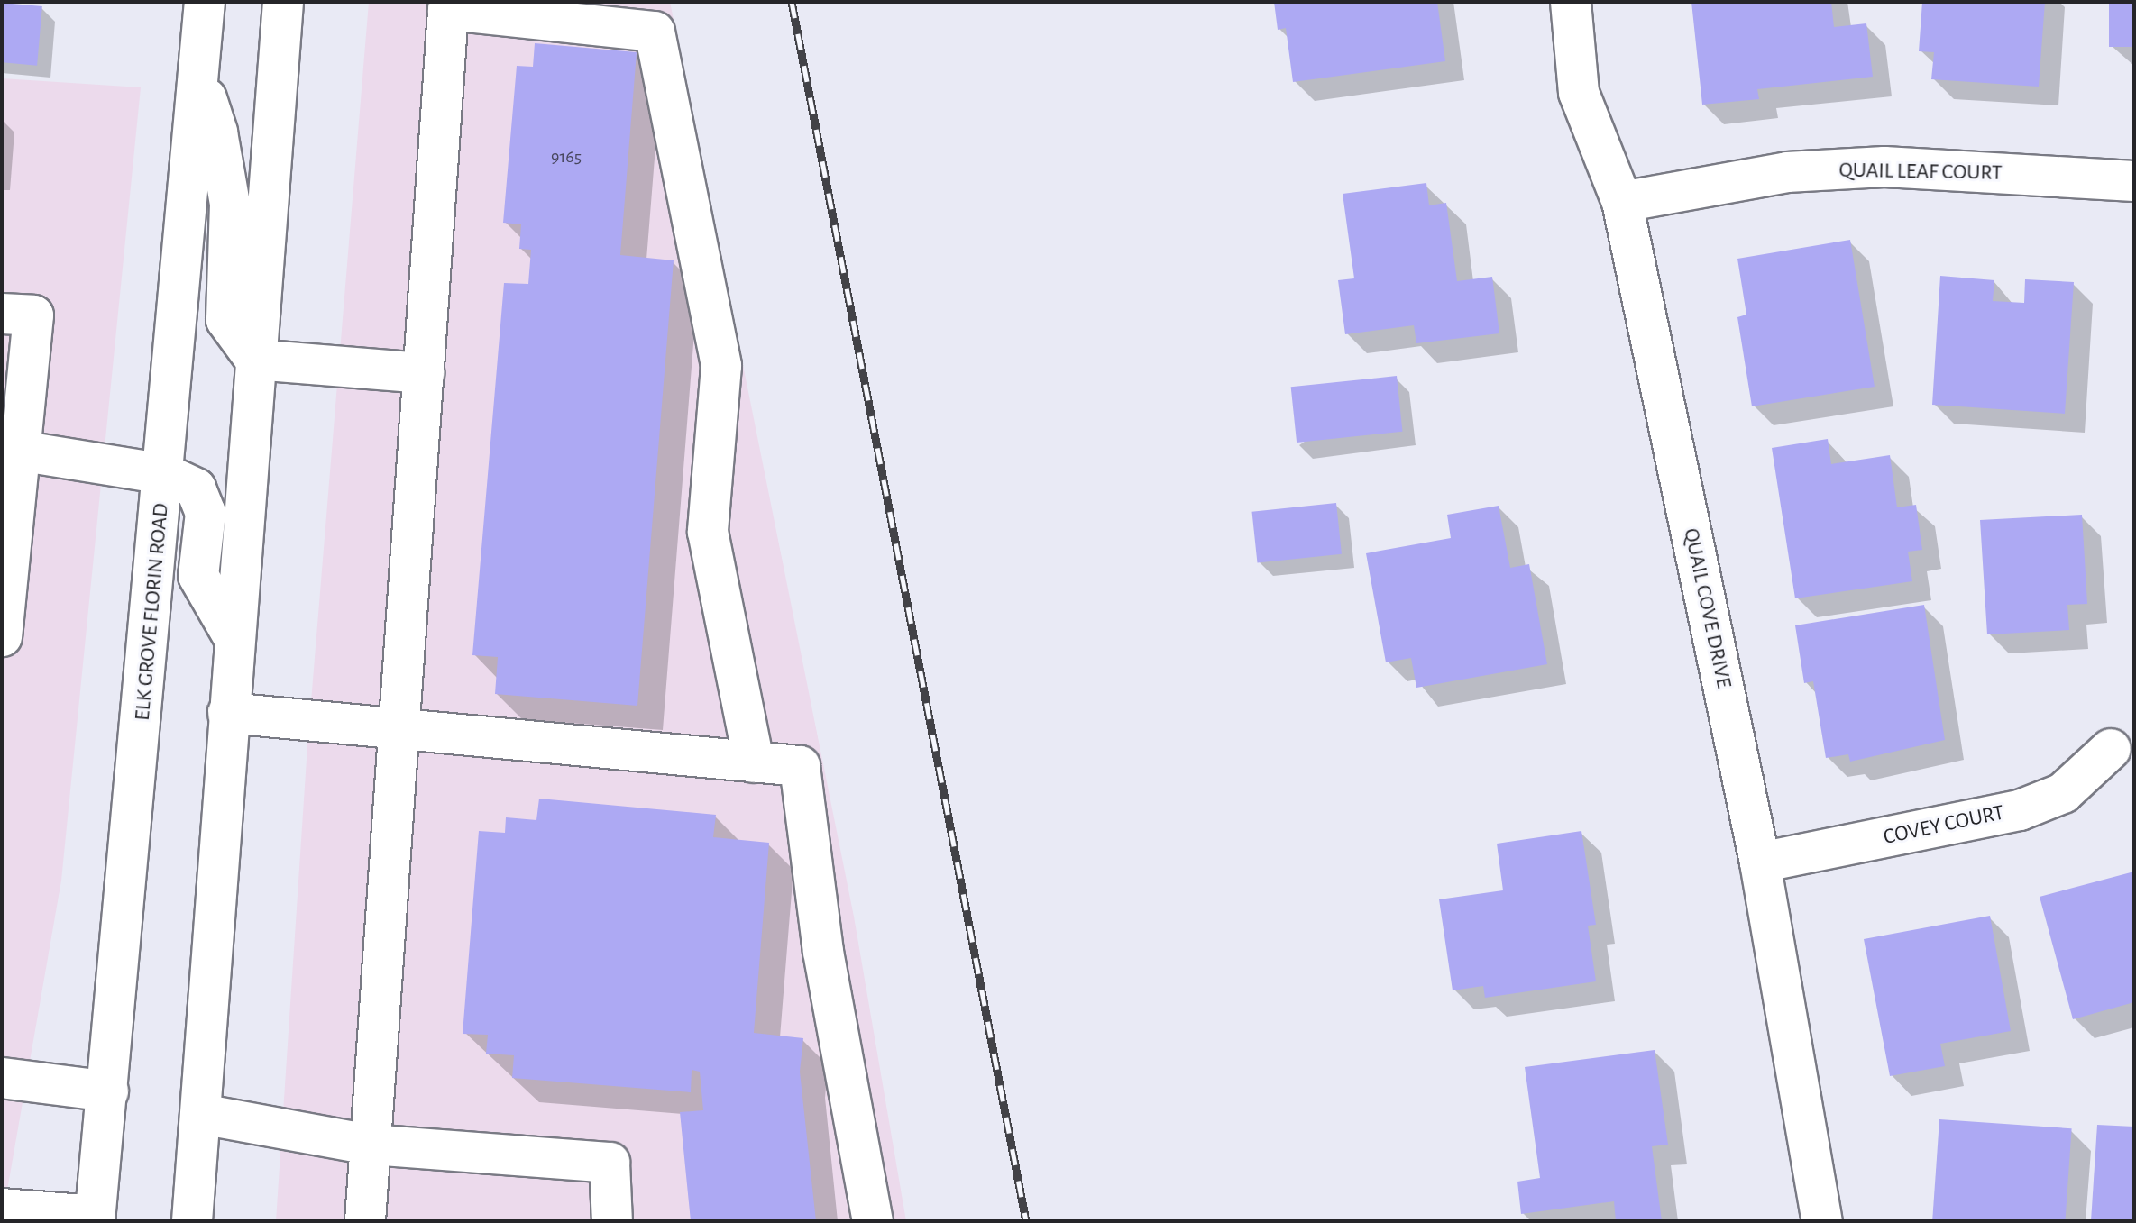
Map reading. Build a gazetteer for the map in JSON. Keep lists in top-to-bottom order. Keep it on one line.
{"streets":{"main road":["QUAIL LEAF COURT","QUAIL COVE DRIVE","ELK GROVE FLORIN ROAD","COVEY COURT"]},"crossings":[["QUAIL LEAF COURT","QUAIL COVE DRIVE"],["QUAIL COVE DRIVE","COVEY COURT"]],"house_numbers":["9165"]}
